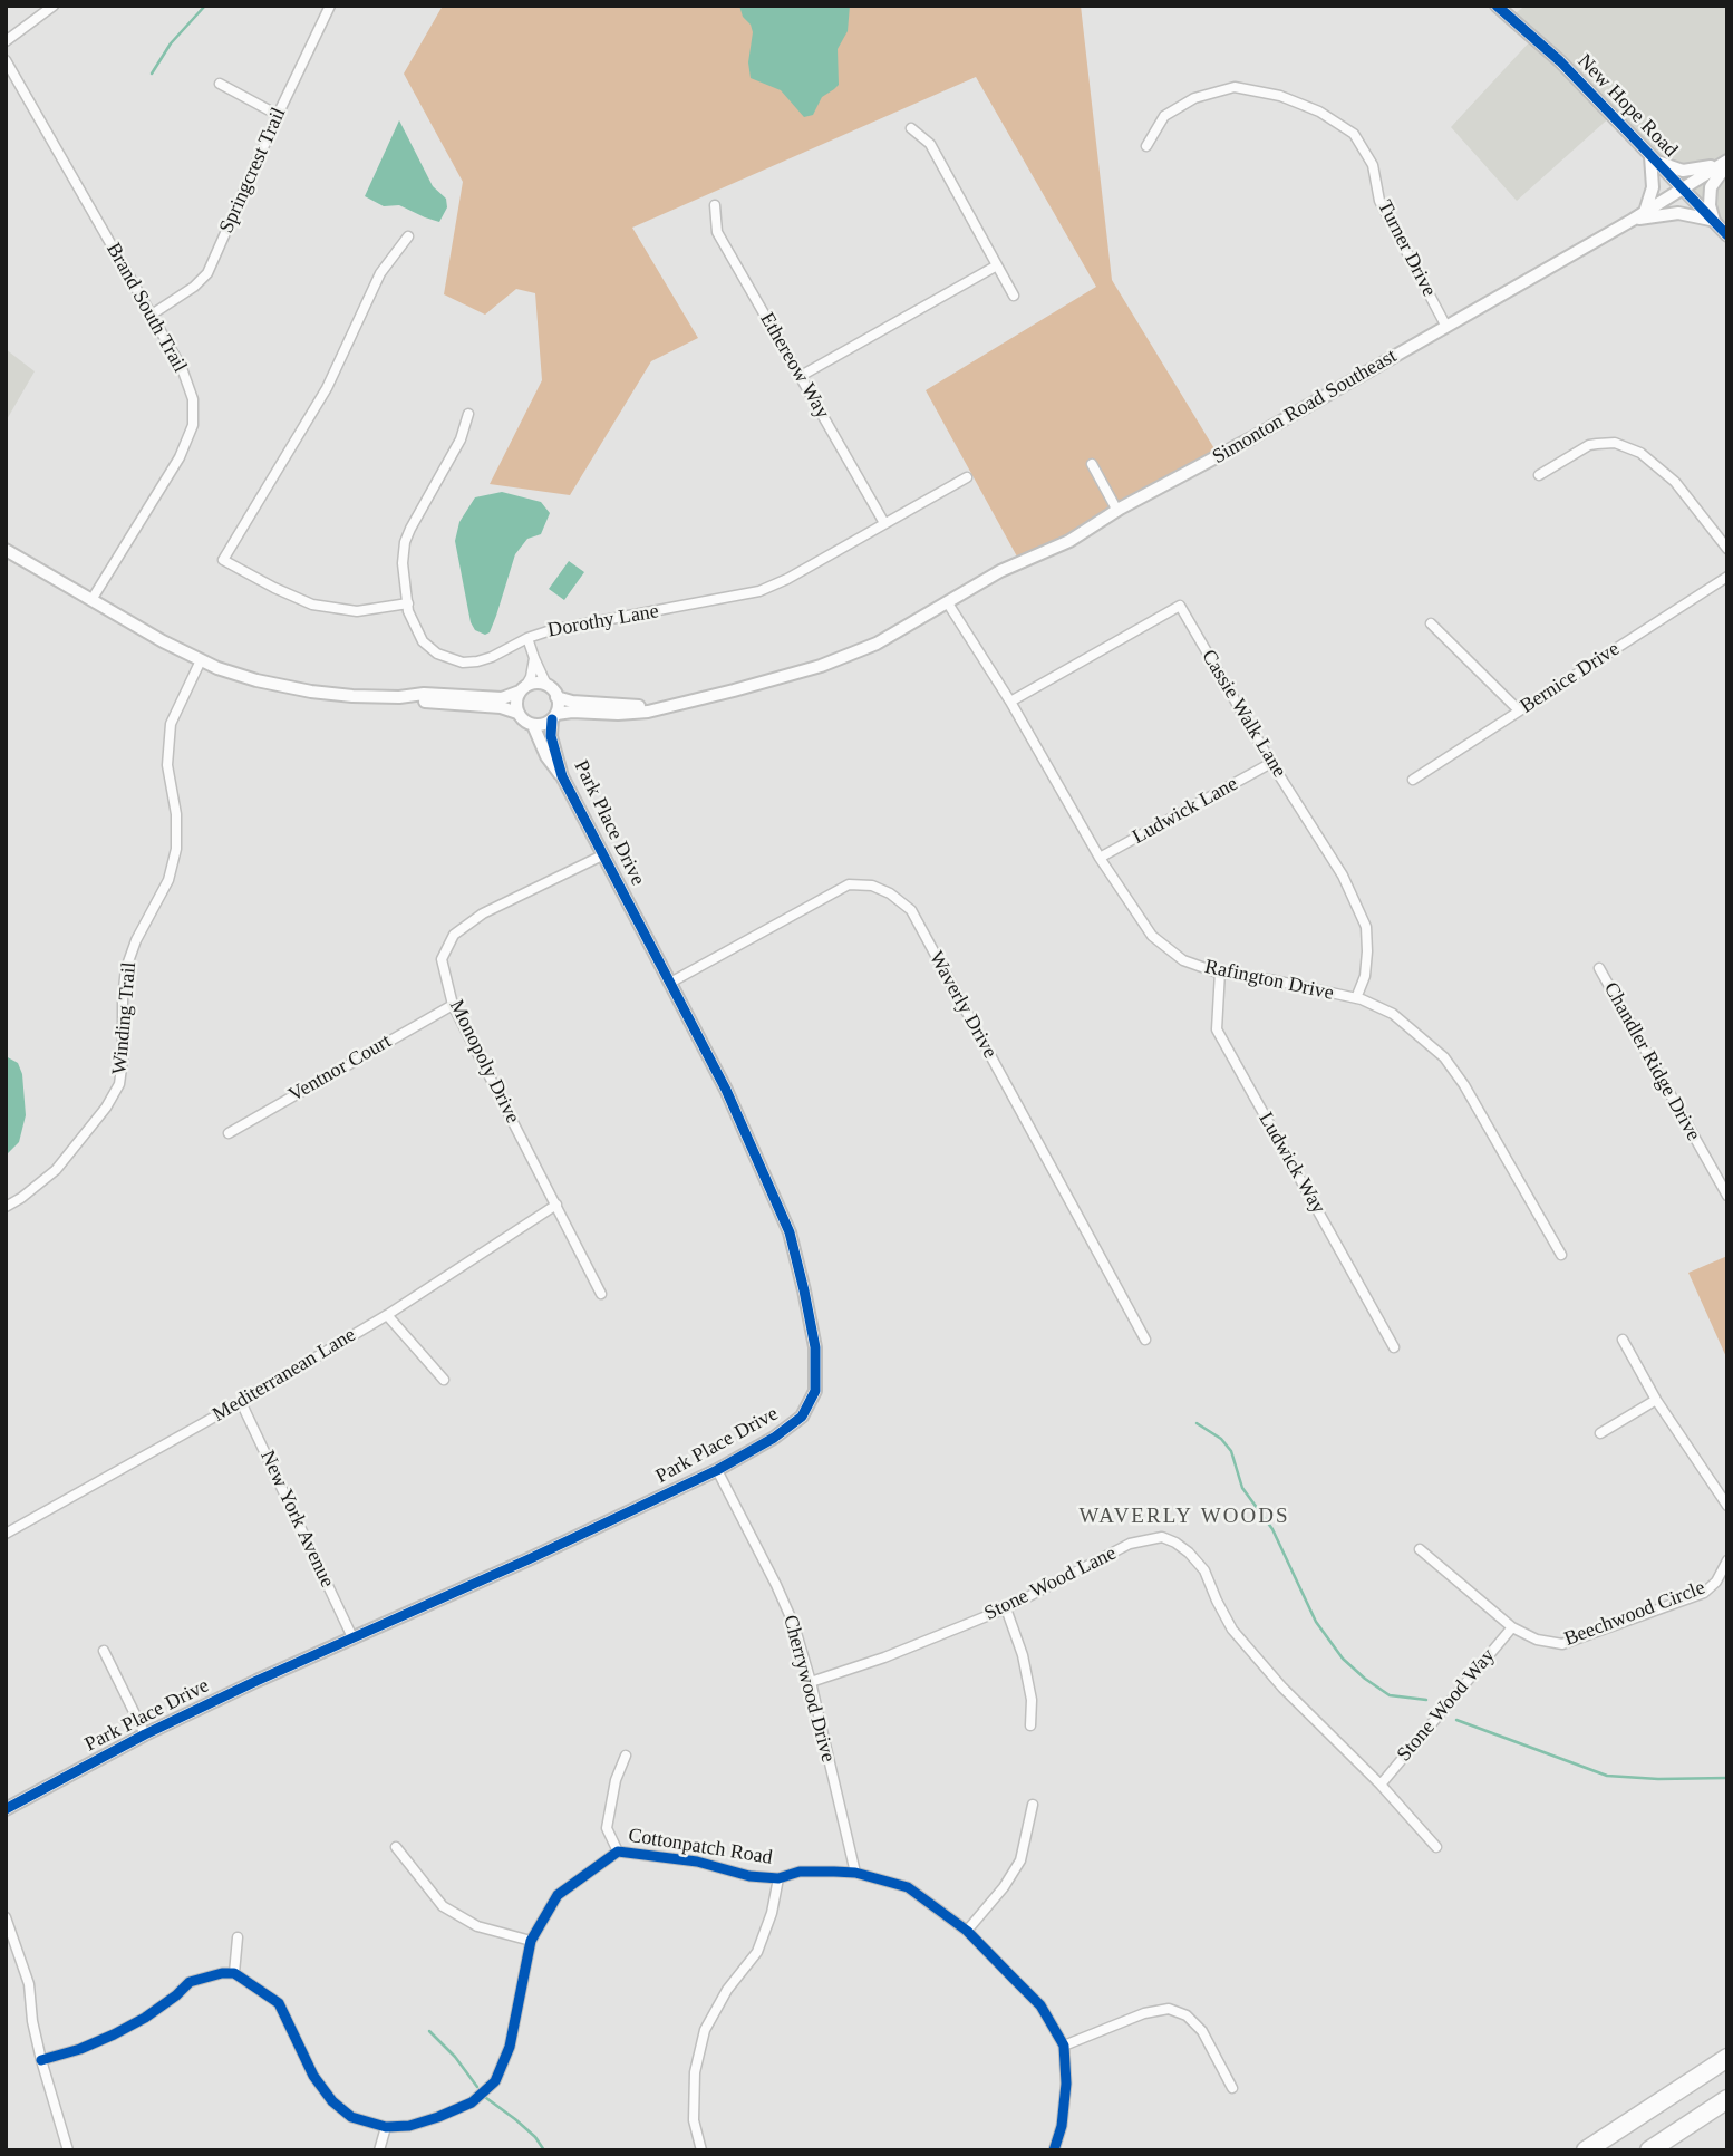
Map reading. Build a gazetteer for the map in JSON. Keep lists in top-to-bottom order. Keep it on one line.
{"streets":{"street":["New Hope Road","Springcrest Trail","Turner Drive","Brand South Trail","Ethereow Way","Simonton Road Southeast","Dorothy Lane","Bernice Drive","Cassie Walk Lane","Ludwick Lane","Park Place Drive","Rafington Drive","Waverly Drive","Winding Trail","Monopoly Drive","Chandler Ridge Drive","Ventnor Court","Ludwick Way","Mediterranean Lane","New York Avenue","Stone Wood Lane","Beechwood Circle","Cherrywood Drive","Stone Wood Way","Cottonpatch Road"]},"crossings":[["New Hope Road","Simonton Road Southeast"],["Springcrest Trail","Brand South Trail"],["Turner Drive","Simonton Road Southeast"],["Ethereow Way","Dorothy Lane"],["Simonton Road Southeast","Rafington Drive"],["Cassie Walk Lane","Ludwick Lane"],["Cassie Walk Lane","Rafington Drive"],["Ludwick Lane","Rafington Drive"],["Park Place Drive","Waverly Drive"],["Park Place Drive","Monopoly Drive"],["Park Place Drive","New York Avenue"],["Park Place Drive","Cherrywood Drive"],["Rafington Drive","Ludwick Way"],["Monopoly Drive","Ventnor Court"],["Monopoly Drive","Mediterranean Lane"],["Mediterranean Lane","New York Avenue"],["Stone Wood Lane","Cherrywood Drive"],["Stone Wood Lane","Stone Wood Way"],["Beechwood Circle","Stone Wood Way"],["Cherrywood Drive","Cottonpatch Road"]],"districts":["WAVERLY WOODS"]}
